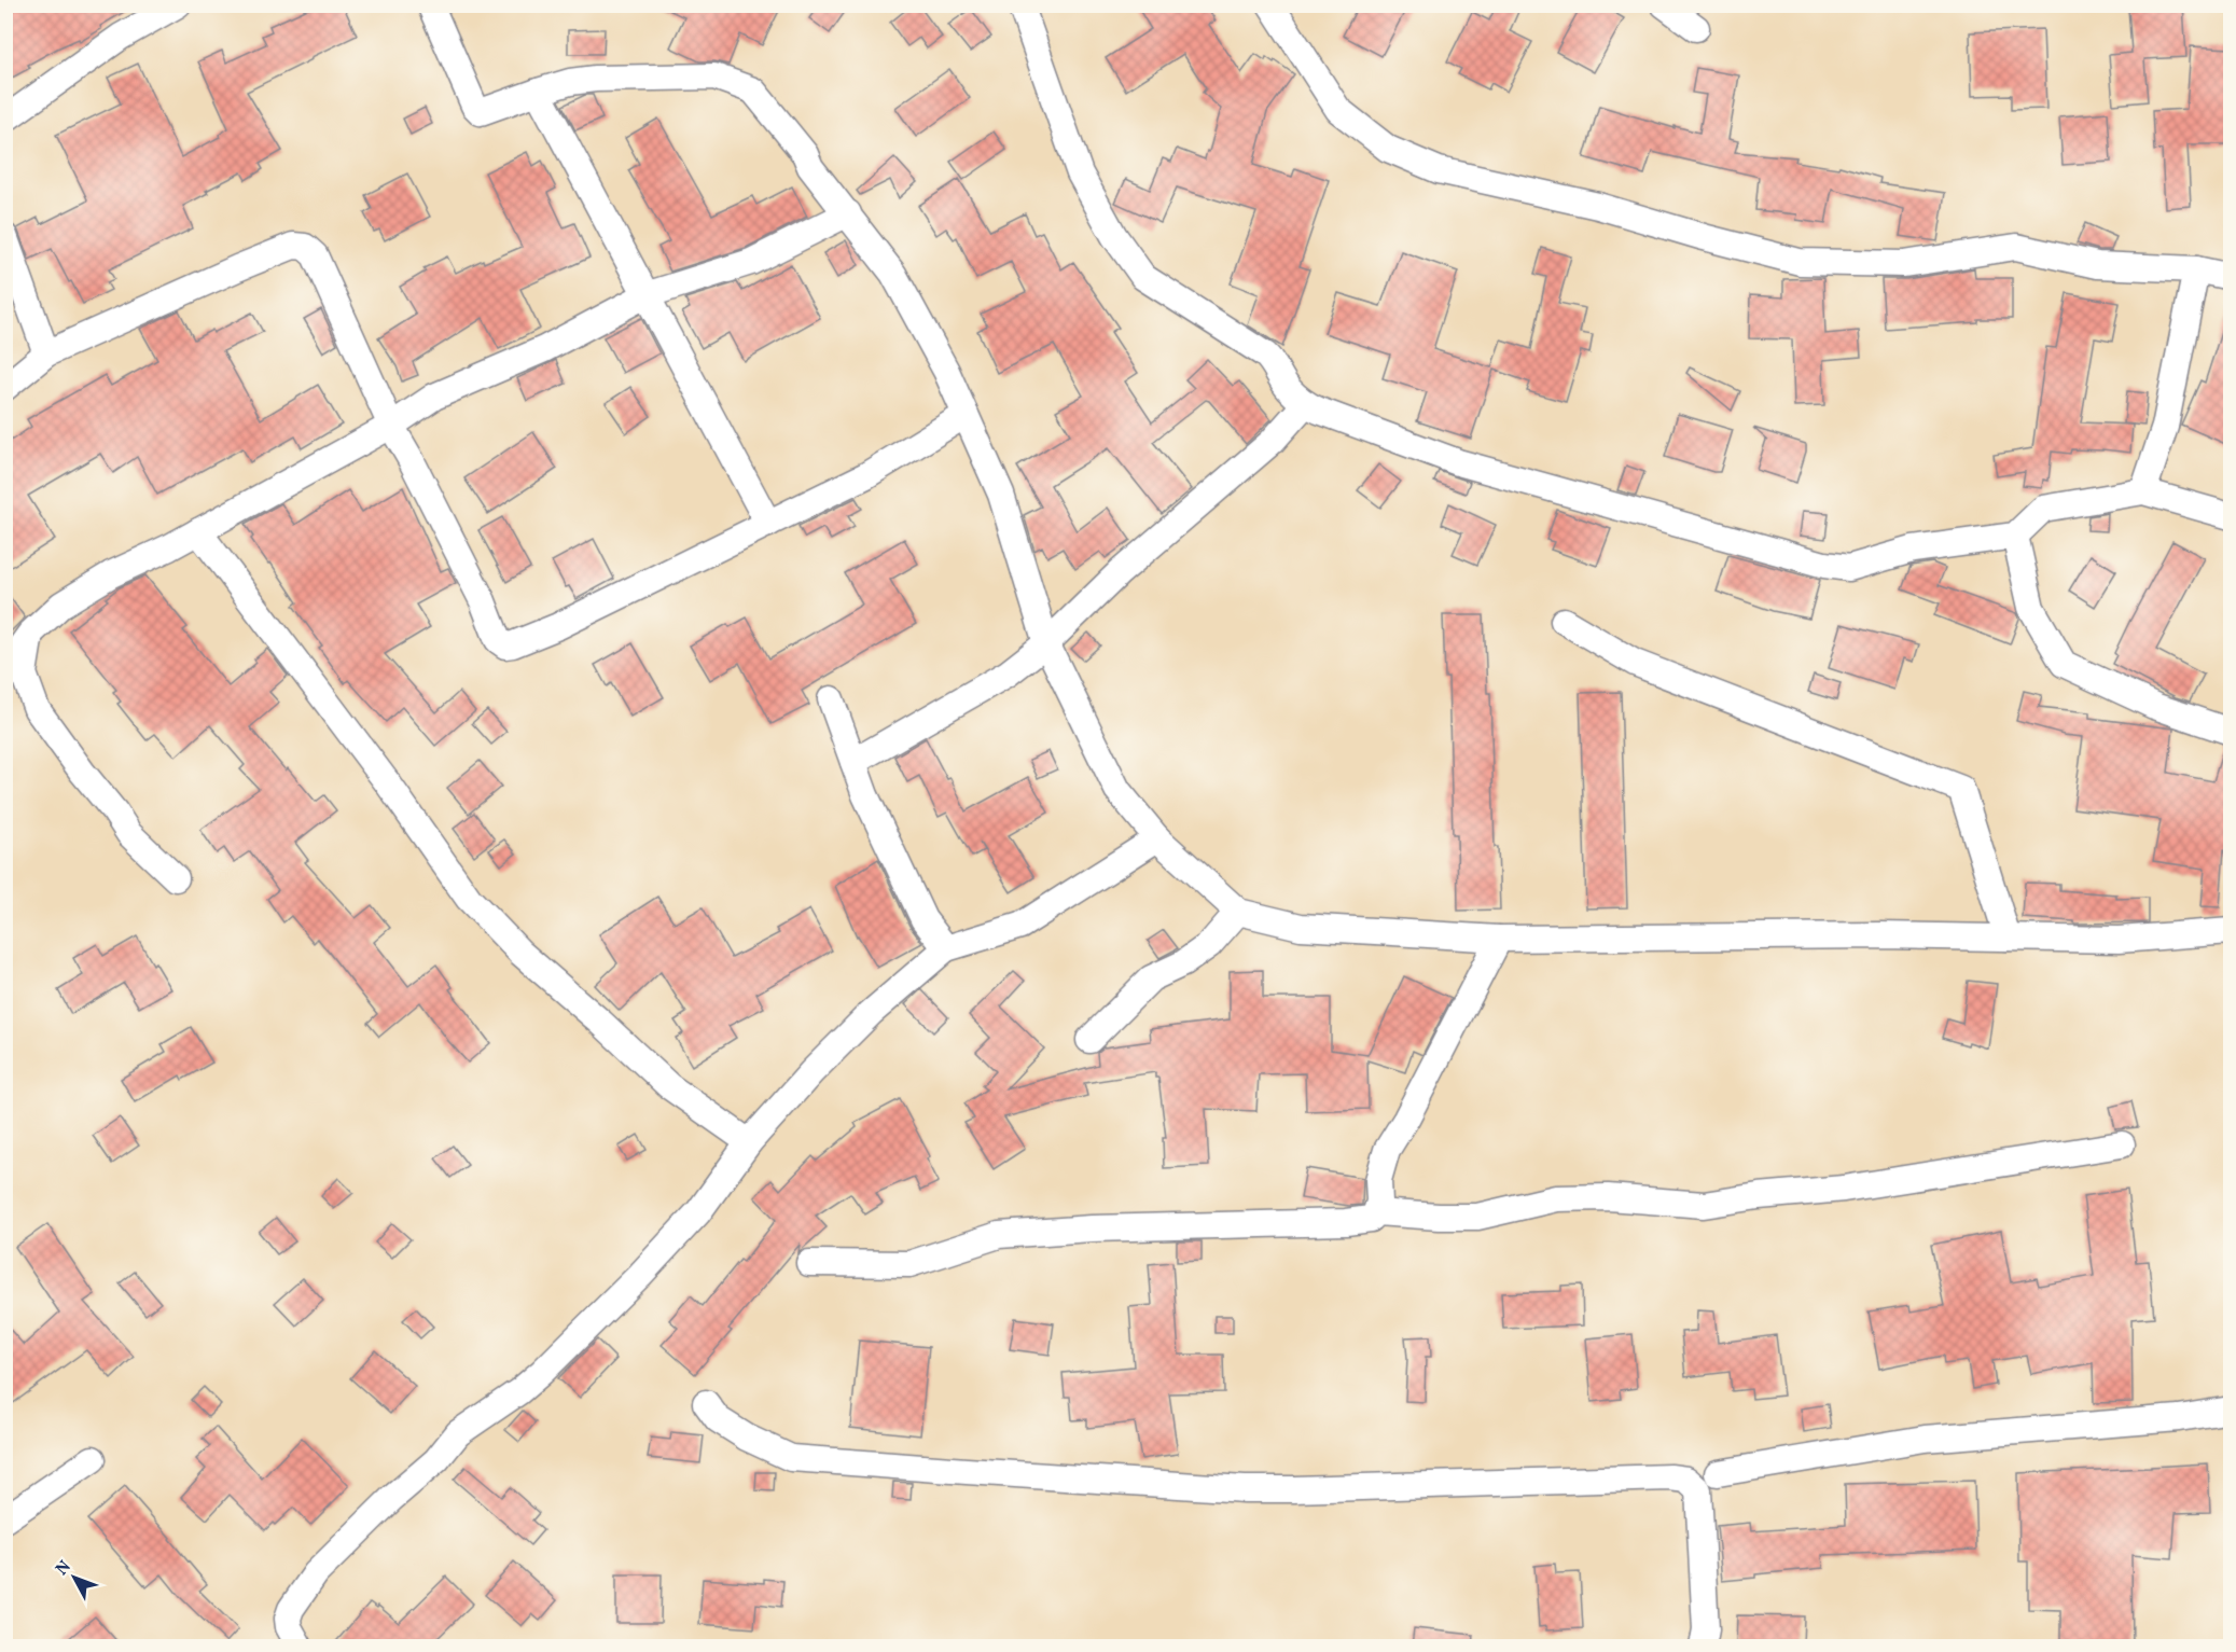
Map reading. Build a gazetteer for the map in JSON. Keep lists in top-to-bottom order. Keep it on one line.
{"north":"top left"}
